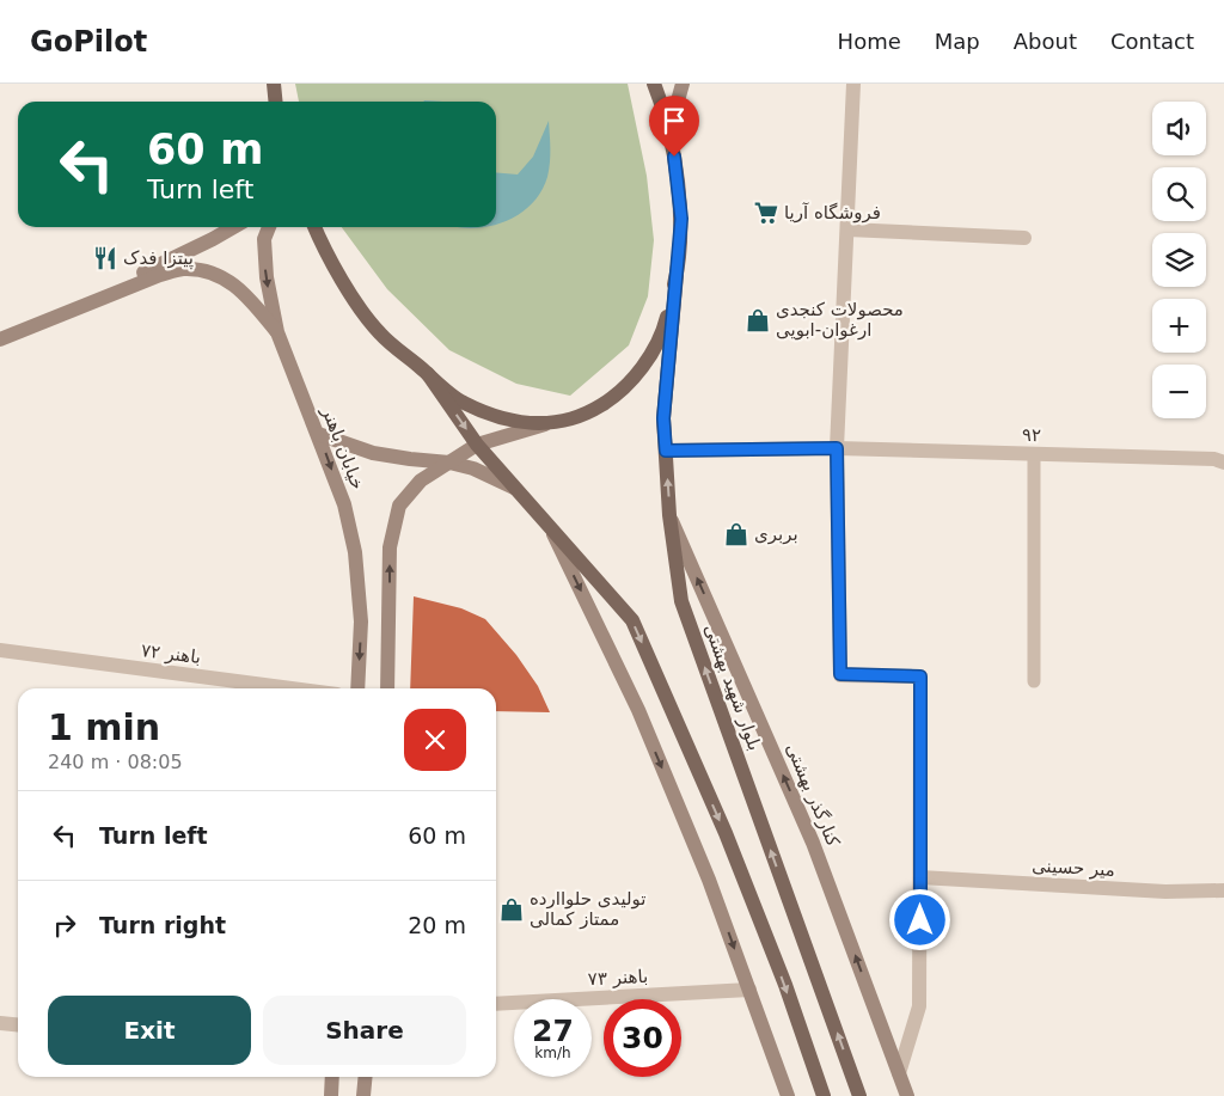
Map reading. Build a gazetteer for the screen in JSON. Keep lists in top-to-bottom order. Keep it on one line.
{"streets":{"main road":["خیابان باهنر","بلوار شهید بهشتی","کنارگذر بهشتی"],"street":["۹۲","باهنر ۷۲","میر حسینی","باهنر ۷۳"]},"crossings":[["۹۲","بلوار شهید بهشتی"],["بلوار شهید بهشتی","کنارگذر بهشتی"]],"one_way":["خیابان باهنر"],"places":{"supermarket":["فروشگاه آریا"],"restaurant":["پیتزا فدک"],"shop":["محصولات کنجدی ارغوان-ابویی","بربری","تولیدی حلواارده ممتاز کمالی"]},"page":{"header":"GoPilot","nav":["Home","Map","About","Contact"],"map_buttons":["+","−"],"turn":["60 m","Turn left"],"heading":["1 min","240 m · 08:05"],"list":[{"name":"Turn left","value":"60 m"},{"name":"Turn right","value":"20 m"}],"buttons":["Exit","Share"],"speed":"27 km/h","limit":"30"}}
